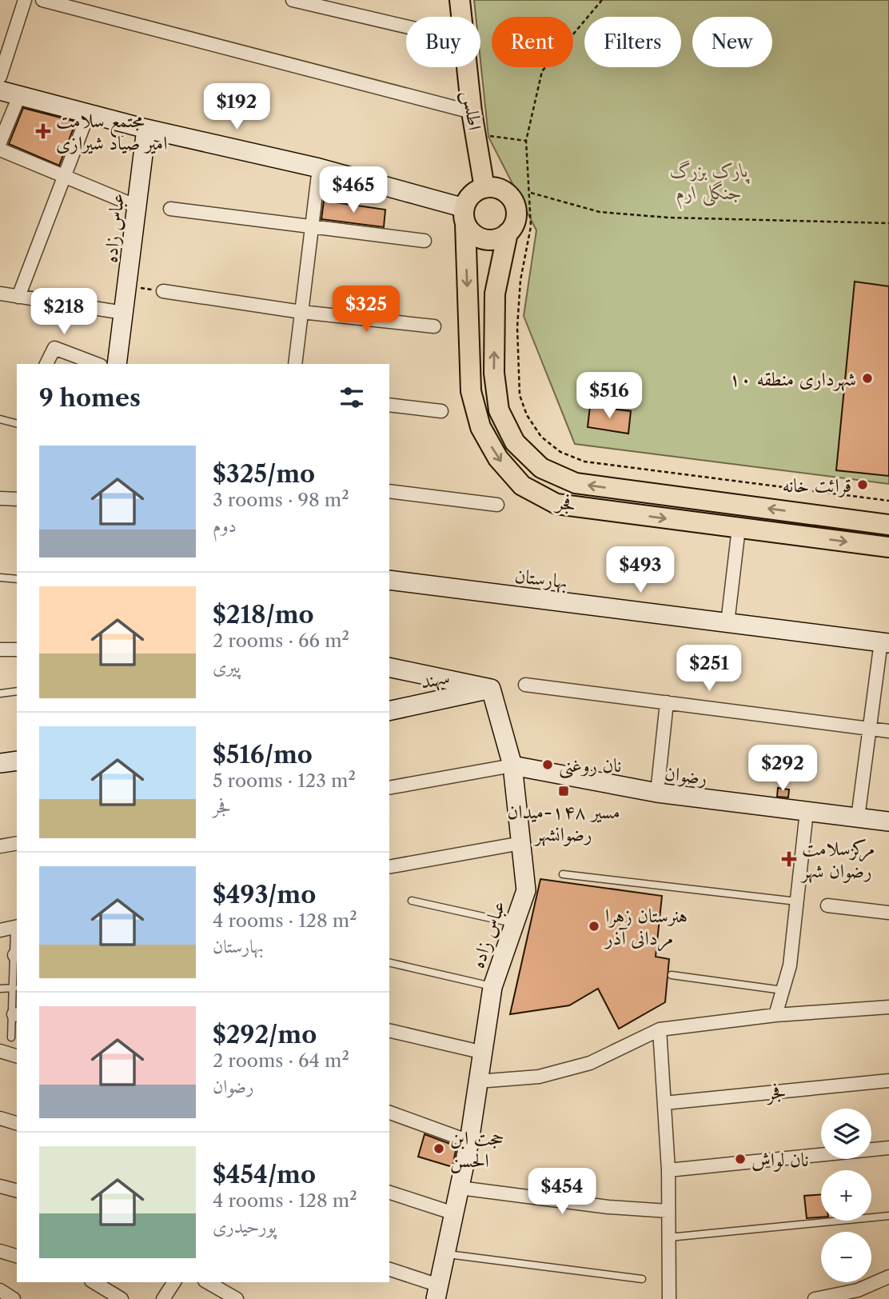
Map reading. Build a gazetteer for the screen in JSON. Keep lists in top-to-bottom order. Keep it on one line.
{"streets":{"main road":["اطلس","عباس زاده","فجر","بهارستان","سهند","رضوان"]},"crossings":[["اطلس","فجر"],["عباس زاده","سهند"],["عباس زاده","رضوان"]],"parks":["پارک بزرگ جنگلی ارم"],"places":{"health":["مجتمع سلامت امیر صیاد شیرازی","مرکزسلامت رضوان شهر"],"other":["شهرداری منطقه ۱۰","قرائت خانه","نان روغنی","هنرستان زهرا مردانی آذر","حجت ابن الحسن","نان لواش"],"transit":["مسیر ۱۴۸-میدان رضوانشهر"]},"page":{"chip":["Buy","Rent","Filters","New"],"price":["$192","$465","$325","$218","$516","$493","$251","$292","$454"],"heading":"9 homes","list":[{"name":"$325/mo","note":"3 rooms · 98 m² · دوم"},{"name":"$218/mo","note":"2 rooms · 66 m² · پیری"},{"name":"$516/mo","note":"5 rooms · 123 m² · فجر"},{"name":"$493/mo","note":"4 rooms · 128 m² · بهارستان"},{"name":"$292/mo","note":"2 rooms · 64 m² · رضوان"},{"name":"$454/mo","note":"4 rooms · 128 m² · پورحیدری"}],"map_buttons":["+","−"]}}
